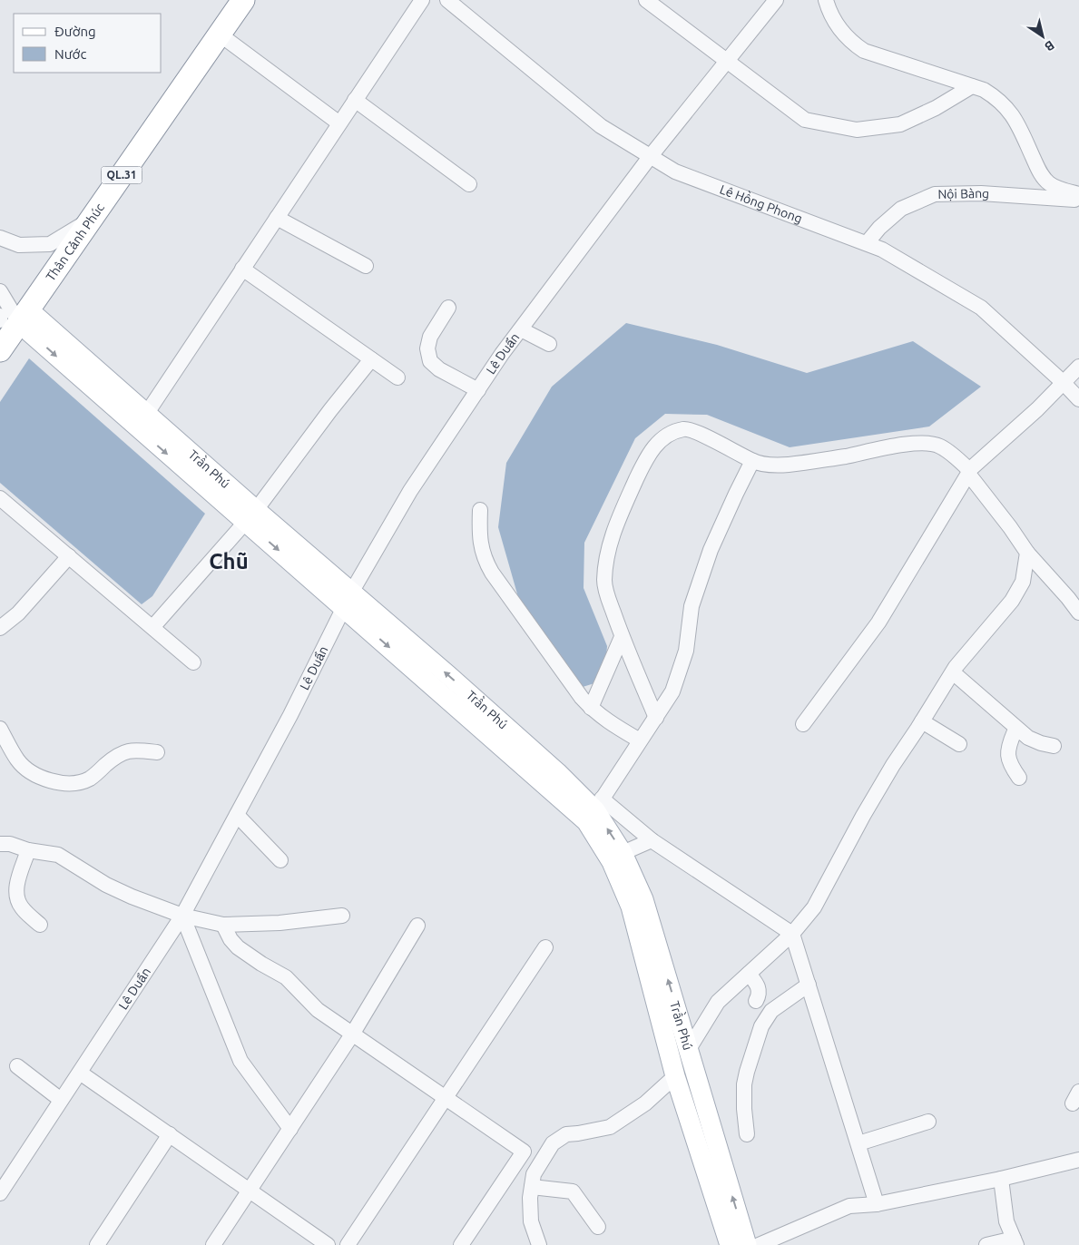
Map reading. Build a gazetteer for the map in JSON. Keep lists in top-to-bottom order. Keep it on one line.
{"streets":{"highway":["QL.31","Thân Cảnh Phúc"],"main road":["Trần Phú"],"street":["Nội Bàng","Lê Hồng Phong","Lê Duẩn"]},"crossings":[["Nội Bàng","Lê Hồng Phong"],["Lê Hồng Phong","Lê Duẩn"],["Thân Cảnh Phúc","Trần Phú"],["Lê Duẩn","Trần Phú"]],"districts":["Chũ"],"legend":["Đường","Nước"],"north":"bottom right"}
